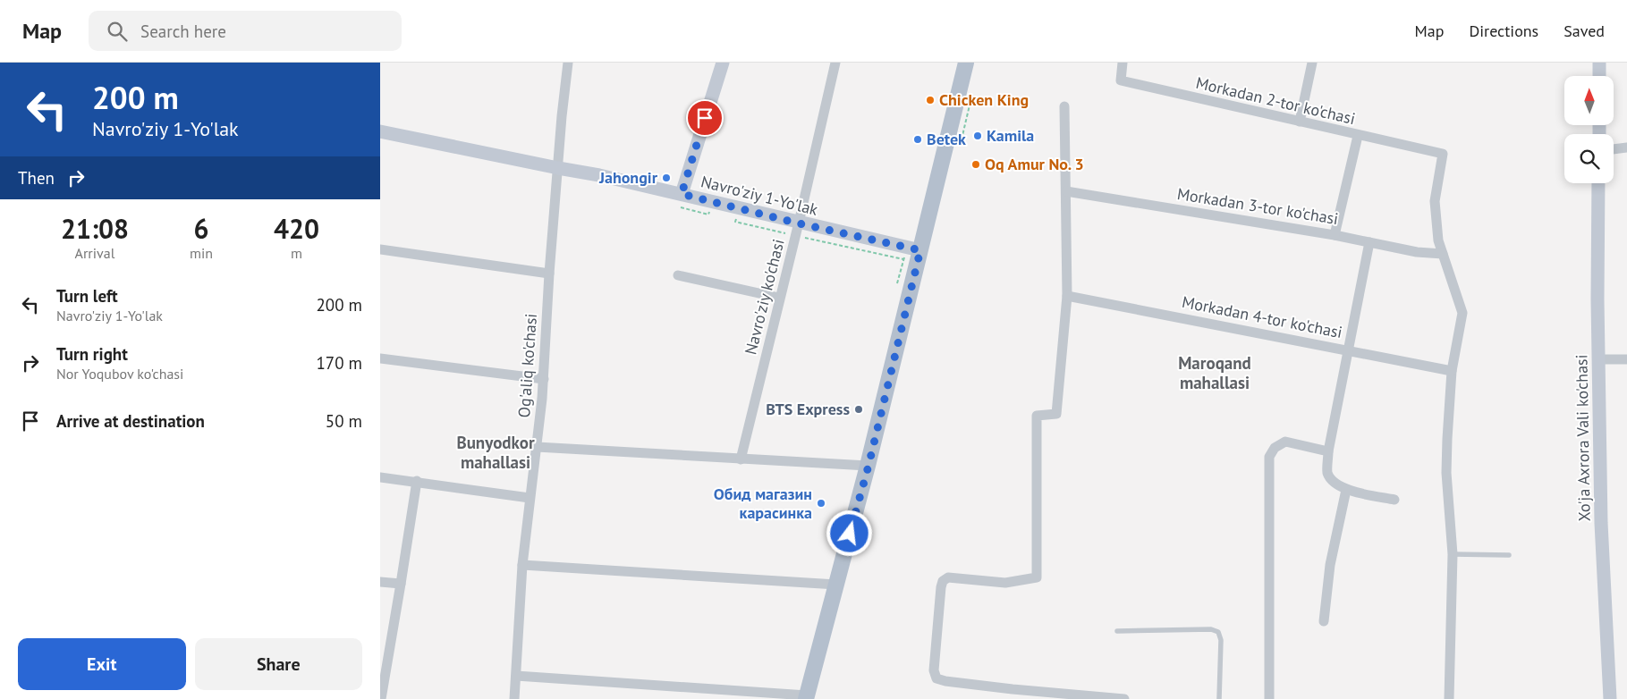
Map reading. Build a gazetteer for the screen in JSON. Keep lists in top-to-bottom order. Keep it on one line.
{"streets":{"street":["Morkadan 2-tor ko'chasi","Navro'ziy 1-Yo'lak","Morkadan 3-tor ko'chasi","Navro'ziy ko'chasi","Morkadan 4-tor ko'chasi","Og'aliq ko'chasi","Xo'ja Axrora Vali ko'chasi"]},"crossings":[["Morkadan 2-tor ko'chasi","Morkadan 3-tor ko'chasi"],["Navro'ziy 1-Yo'lak","Navro'ziy ko'chasi"],["Navro'ziy 1-Yo'lak","Og'aliq ko'chasi"]],"districts":["Maroqand mahallasi","Bunyodkor mahallasi"],"places":["Chicken King","Kamila","Betek","Oq Amur No. 3","Jahongir","BTS Express","Обид магазин карасинка"],"north":"top","page":{"header":"Map","search":"Search here","nav":["Map","Directions","Saved"],"turn":["200 m","Navro'ziy 1-Yo'lak"],"then":"Then","eta":["21:08","Arrival","6","min","420","m"],"list":[{"name":"Turn left","note":"Navro'ziy 1-Yo'lak","value":"200 m"},{"name":"Turn right","note":"Nor Yoqubov ko'chasi","value":"170 m"},{"name":"Arrive at destination","value":"50 m"}],"buttons":["Exit","Share"]}}
